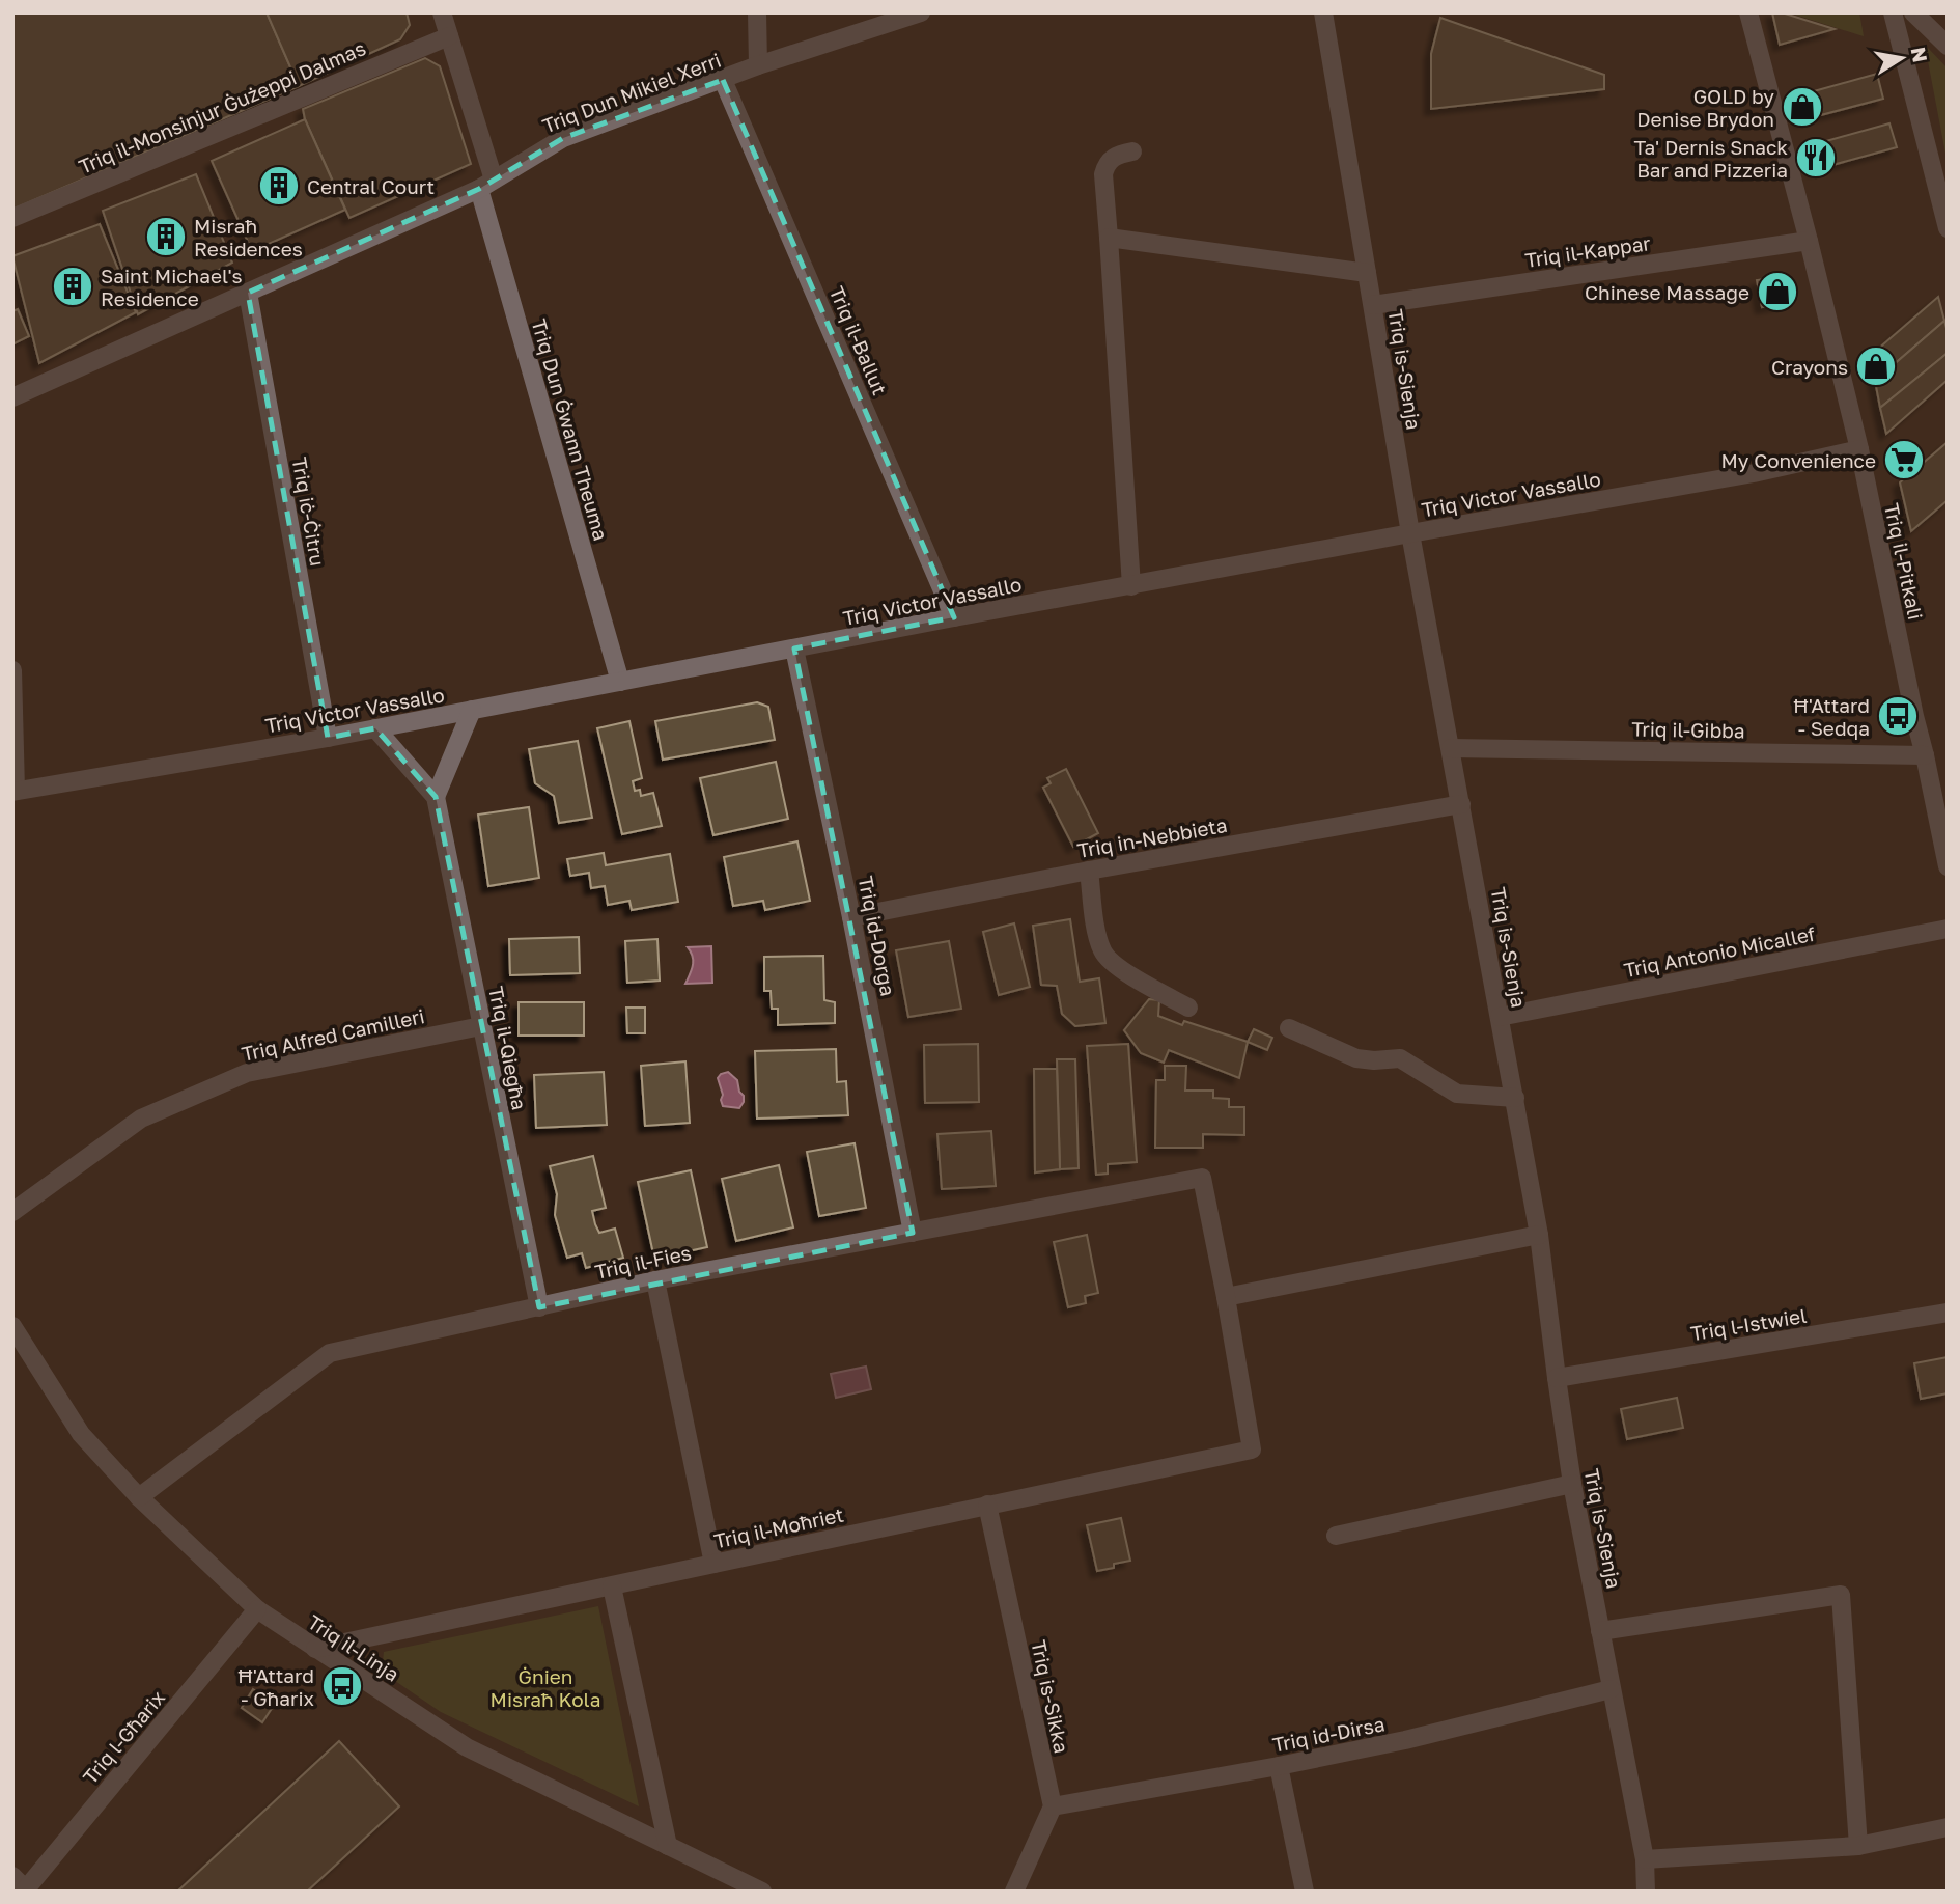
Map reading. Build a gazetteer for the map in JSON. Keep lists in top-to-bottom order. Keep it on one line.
{"streets":{"street":["Triq Dun Mikiel Xerri","Triq il-Monsinjur Ġużeppi Dalmas","Triq il-Kappar","Triq il-Ballut","Triq is-Sienja","Triq Dun Ġwann Theuma","Triq Victor Vassallo","Triq iċ-Ċitru","Triq il-Pitkali","Triq il-Gibba","Triq in-Nebbieta","Triq id-Dorga","Triq Antonio Micallef","Triq Alfred Camilleri","Triq il-Qiegħa","Triq il-Fies","Triq l-Istwiel","Triq il-Moħriet","Triq il-Linja","Triq is-Sikka","Triq id-Dirsa","Triq l-Għarix"]},"crossings":[["Triq Dun Mikiel Xerri","Triq il-Ballut"],["Triq Dun Mikiel Xerri","Triq Dun Ġwann Theuma"],["Triq Dun Mikiel Xerri","Triq iċ-Ċitru"],["Triq il-Monsinjur Ġużeppi Dalmas","Triq Dun Ġwann Theuma"],["Triq il-Kappar","Triq is-Sienja"],["Triq il-Kappar","Triq il-Pitkali"],["Triq il-Ballut","Triq Victor Vassallo"],["Triq is-Sienja","Triq Victor Vassallo"],["Triq is-Sienja","Triq il-Gibba"],["Triq is-Sienja","Triq in-Nebbieta"],["Triq is-Sienja","Triq Antonio Micallef"],["Triq is-Sienja","Triq l-Istwiel"],["Triq is-Sienja","Triq id-Dirsa"],["Triq Dun Ġwann Theuma","Triq Victor Vassallo"],["Triq Victor Vassallo","Triq iċ-Ċitru"],["Triq Victor Vassallo","Triq il-Pitkali"],["Triq Victor Vassallo","Triq id-Dorga"],["Triq il-Pitkali","Triq il-Gibba"],["Triq in-Nebbieta","Triq id-Dorga"],["Triq id-Dorga","Triq il-Fies"],["Triq Alfred Camilleri","Triq il-Qiegħa"],["Triq il-Qiegħa","Triq il-Fies"],["Triq il-Fies","Triq il-Moħriet"],["Triq il-Fies","Triq il-Linja"],["Triq il-Moħriet","Triq il-Linja"],["Triq il-Moħriet","Triq is-Sikka"],["Triq il-Linja","Triq l-Għarix"],["Triq is-Sikka","Triq id-Dirsa"]],"parks":["Ġnien Misraħ Kola"],"places":{"shop":["GOLD by Denise Brydon","Chinese Massage","Crayons"],"restaurant":["Ta' Dernis Snack Bar and Pizzeria"],"building":["Central Court","Misraħ Residences","Saint Michael's Residence"],"supermarket":["My Convenience"],"bus stop":["Ħ'Attard - Sedqa","Ħ'Attard - Għarix"]},"north":"right"}
